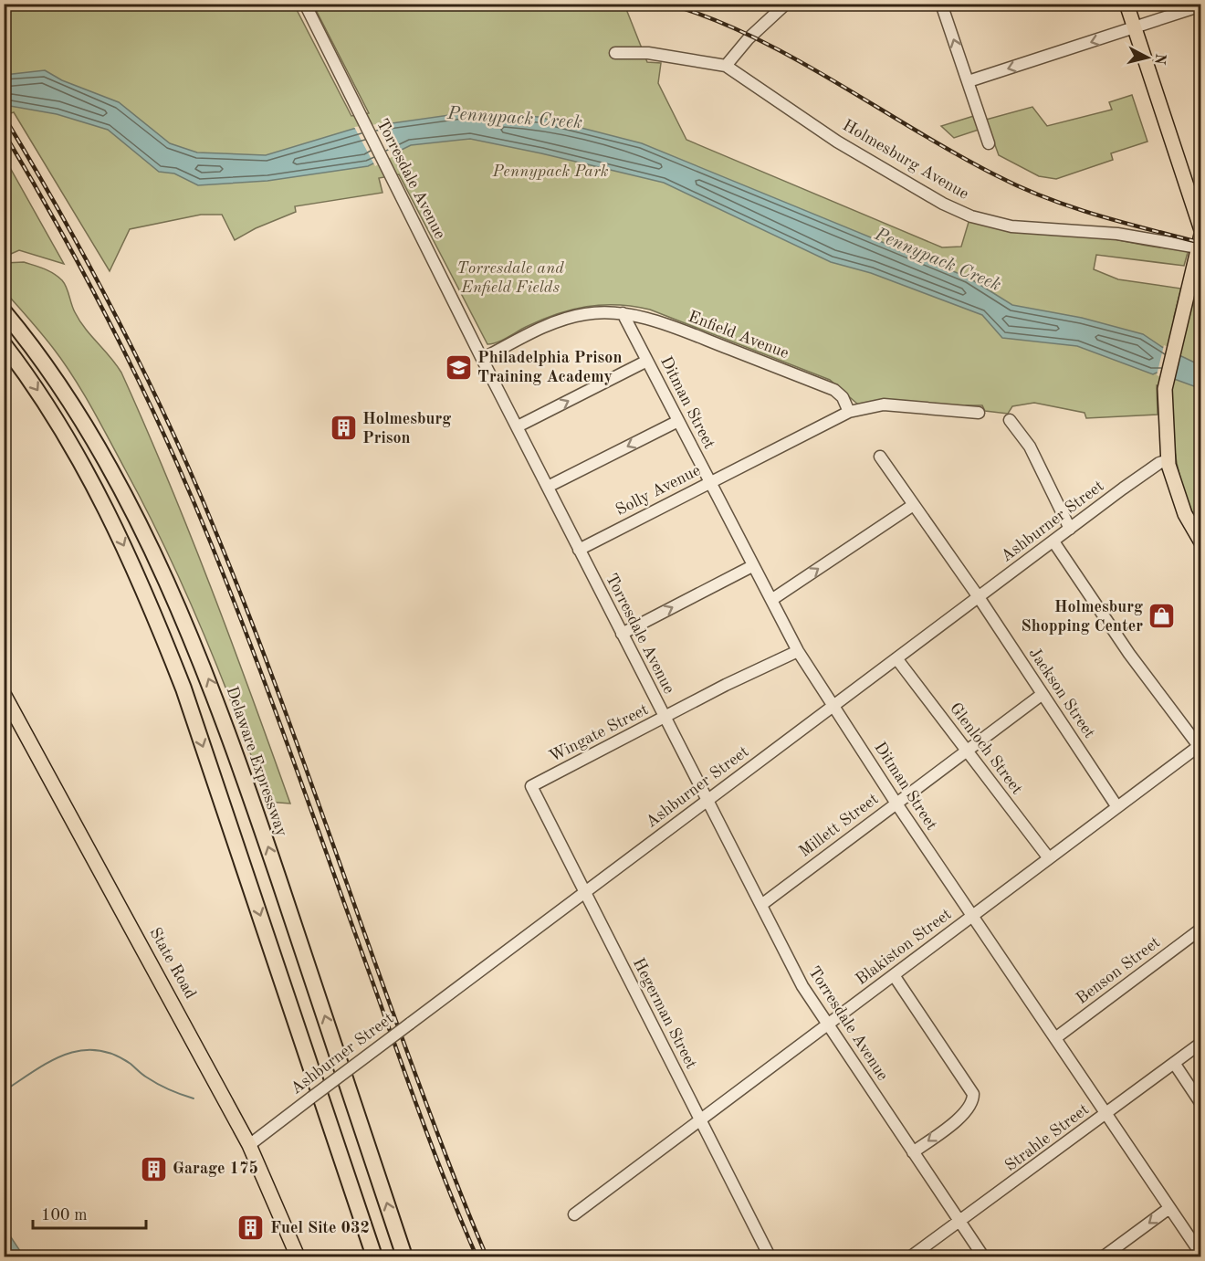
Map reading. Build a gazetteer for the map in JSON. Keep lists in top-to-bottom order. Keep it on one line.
{"streets":{"highway":["Delaware Expressway"],"main road":["State Road"],"street":["Holmesburg Avenue","Torresdale Avenue","Enfield Avenue","Ditman Street","Solly Avenue","Ashburner Street","Jackson Street","Wingate Street","Glenloch Street","Millett Street","Blakiston Street","Benson Street","Hegerman Street","Strahle Street"]},"crossings":[["Torresdale Avenue","Enfield Avenue"],["Torresdale Avenue","Solly Avenue"],["Torresdale Avenue","Ashburner Street"],["Torresdale Avenue","Wingate Street"],["Torresdale Avenue","Millett Street"],["Torresdale Avenue","Blakiston Street"],["Torresdale Avenue","Strahle Street"],["Enfield Avenue","Ditman Street"],["Enfield Avenue","Solly Avenue"],["Ditman Street","Solly Avenue"],["Ditman Street","Ashburner Street"],["Ditman Street","Wingate Street"],["Ditman Street","Millett Street"],["Ditman Street","Blakiston Street"],["Ditman Street","Benson Street"],["Ditman Street","Strahle Street"],["Ashburner Street","Jackson Street"],["Ashburner Street","Glenloch Street"],["Ashburner Street","State Road"],["Ashburner Street","Hegerman Street"],["Jackson Street","Millett Street"],["Jackson Street","Blakiston Street"],["Wingate Street","Hegerman Street"],["Glenloch Street","Millett Street"],["Glenloch Street","Blakiston Street"],["Blakiston Street","Hegerman Street"]],"water":["Pennypack Creek"],"parks":["Pennypack Park","Torresdale and Enfield Fields"],"places":{"school or university":["Philadelphia Prison Training Academy"],"building":["Holmesburg Prison","Garage 175","Fuel Site 032"],"shop":["Holmesburg Shopping Center"]},"scale_bar":"100 m","north":"right"}
